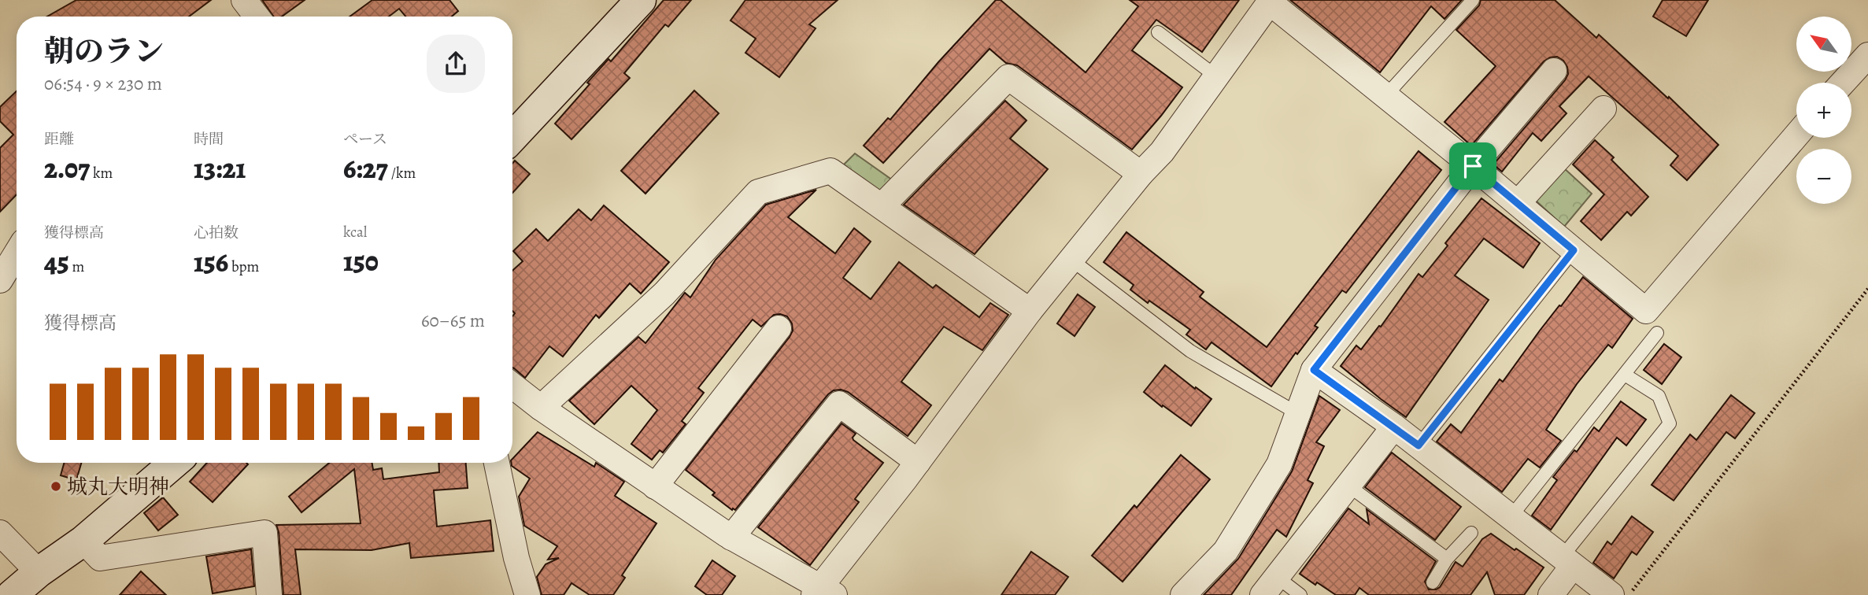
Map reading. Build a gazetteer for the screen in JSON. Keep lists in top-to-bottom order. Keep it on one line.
{"places":["城丸大明神"],"north":"top left","page":{"map_buttons":["+","−"],"heading":["朝のラン","06:54 · 9 × 230 m"],"stats":[["距離","2.07 km"],["時間","13:21"],["ペース","6:27 /km"],["獲得標高","45 m"],["心拍数","156 bpm"],["kcal","150"]],"chart":["獲得標高","60–65 m"]}}
